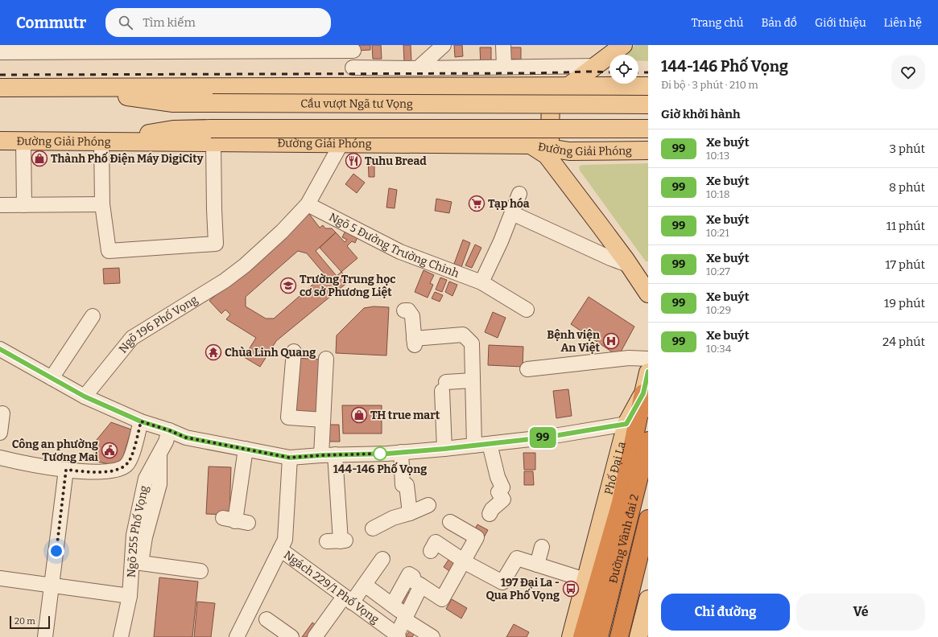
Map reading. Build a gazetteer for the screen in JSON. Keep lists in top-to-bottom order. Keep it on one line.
{"streets":{"highway":["Đường Vành đai 2"],"main road":["Cầu vượt Ngã tư Vọng","Đường Giải Phóng","Phố Đại La"],"street":["Ngõ 5 Đường Trường Chinh","Ngõ 196 Phố Vọng","Ngõ 255 Phố Vọng","Ngách 229/1 Phố Vọng"]},"crossings":[["Đường Giải Phóng","Ngõ 196 Phố Vọng"],["Ngõ 5 Đường Trường Chinh","Ngõ 196 Phố Vọng"]],"places":{"shop":["Thành Phố Điện Máy DigiCity","TH true mart"],"restaurant":["Tuhu Bread"],"supermarket":["Tạp hóa"],"school or university":["Trường Trung học cơ sở Phương Liệt"],"hospital":["Bệnh viện An Việt"],"temple":["Chùa Linh Quang"],"public building":["Công an phường Tương Mai"],"other":["144-146 Phố Vọng"],"bus stop":["197 Đại La - Qua Phố Vọng"]},"lines":["bus line 99"],"scale_bar":"20 m","page":{"header":"Commutr","search":"Tìm kiếm","nav":["Trang chủ","Bản đồ","Giới thiệu","Liên hệ"],"on_map":"99","heading":[["144-146 Phố Vọng","Đi bộ · 3 phút · 210 m"],"Giờ khởi hành"],"list":[{"mark":"99","name":"Xe buýt","note":"10:13","value":"3 phút"},{"mark":"99","name":"Xe buýt","note":"10:18","value":"8 phút"},{"mark":"99","name":"Xe buýt","note":"10:21","value":"11 phút"},{"mark":"99","name":"Xe buýt","note":"10:27","value":"17 phút"},{"mark":"99","name":"Xe buýt","note":"10:29","value":"19 phút"},{"mark":"99","name":"Xe buýt","note":"10:34","value":"24 phút"}],"buttons":["Chỉ đường","Vé"],"scale":"20 m"}}
